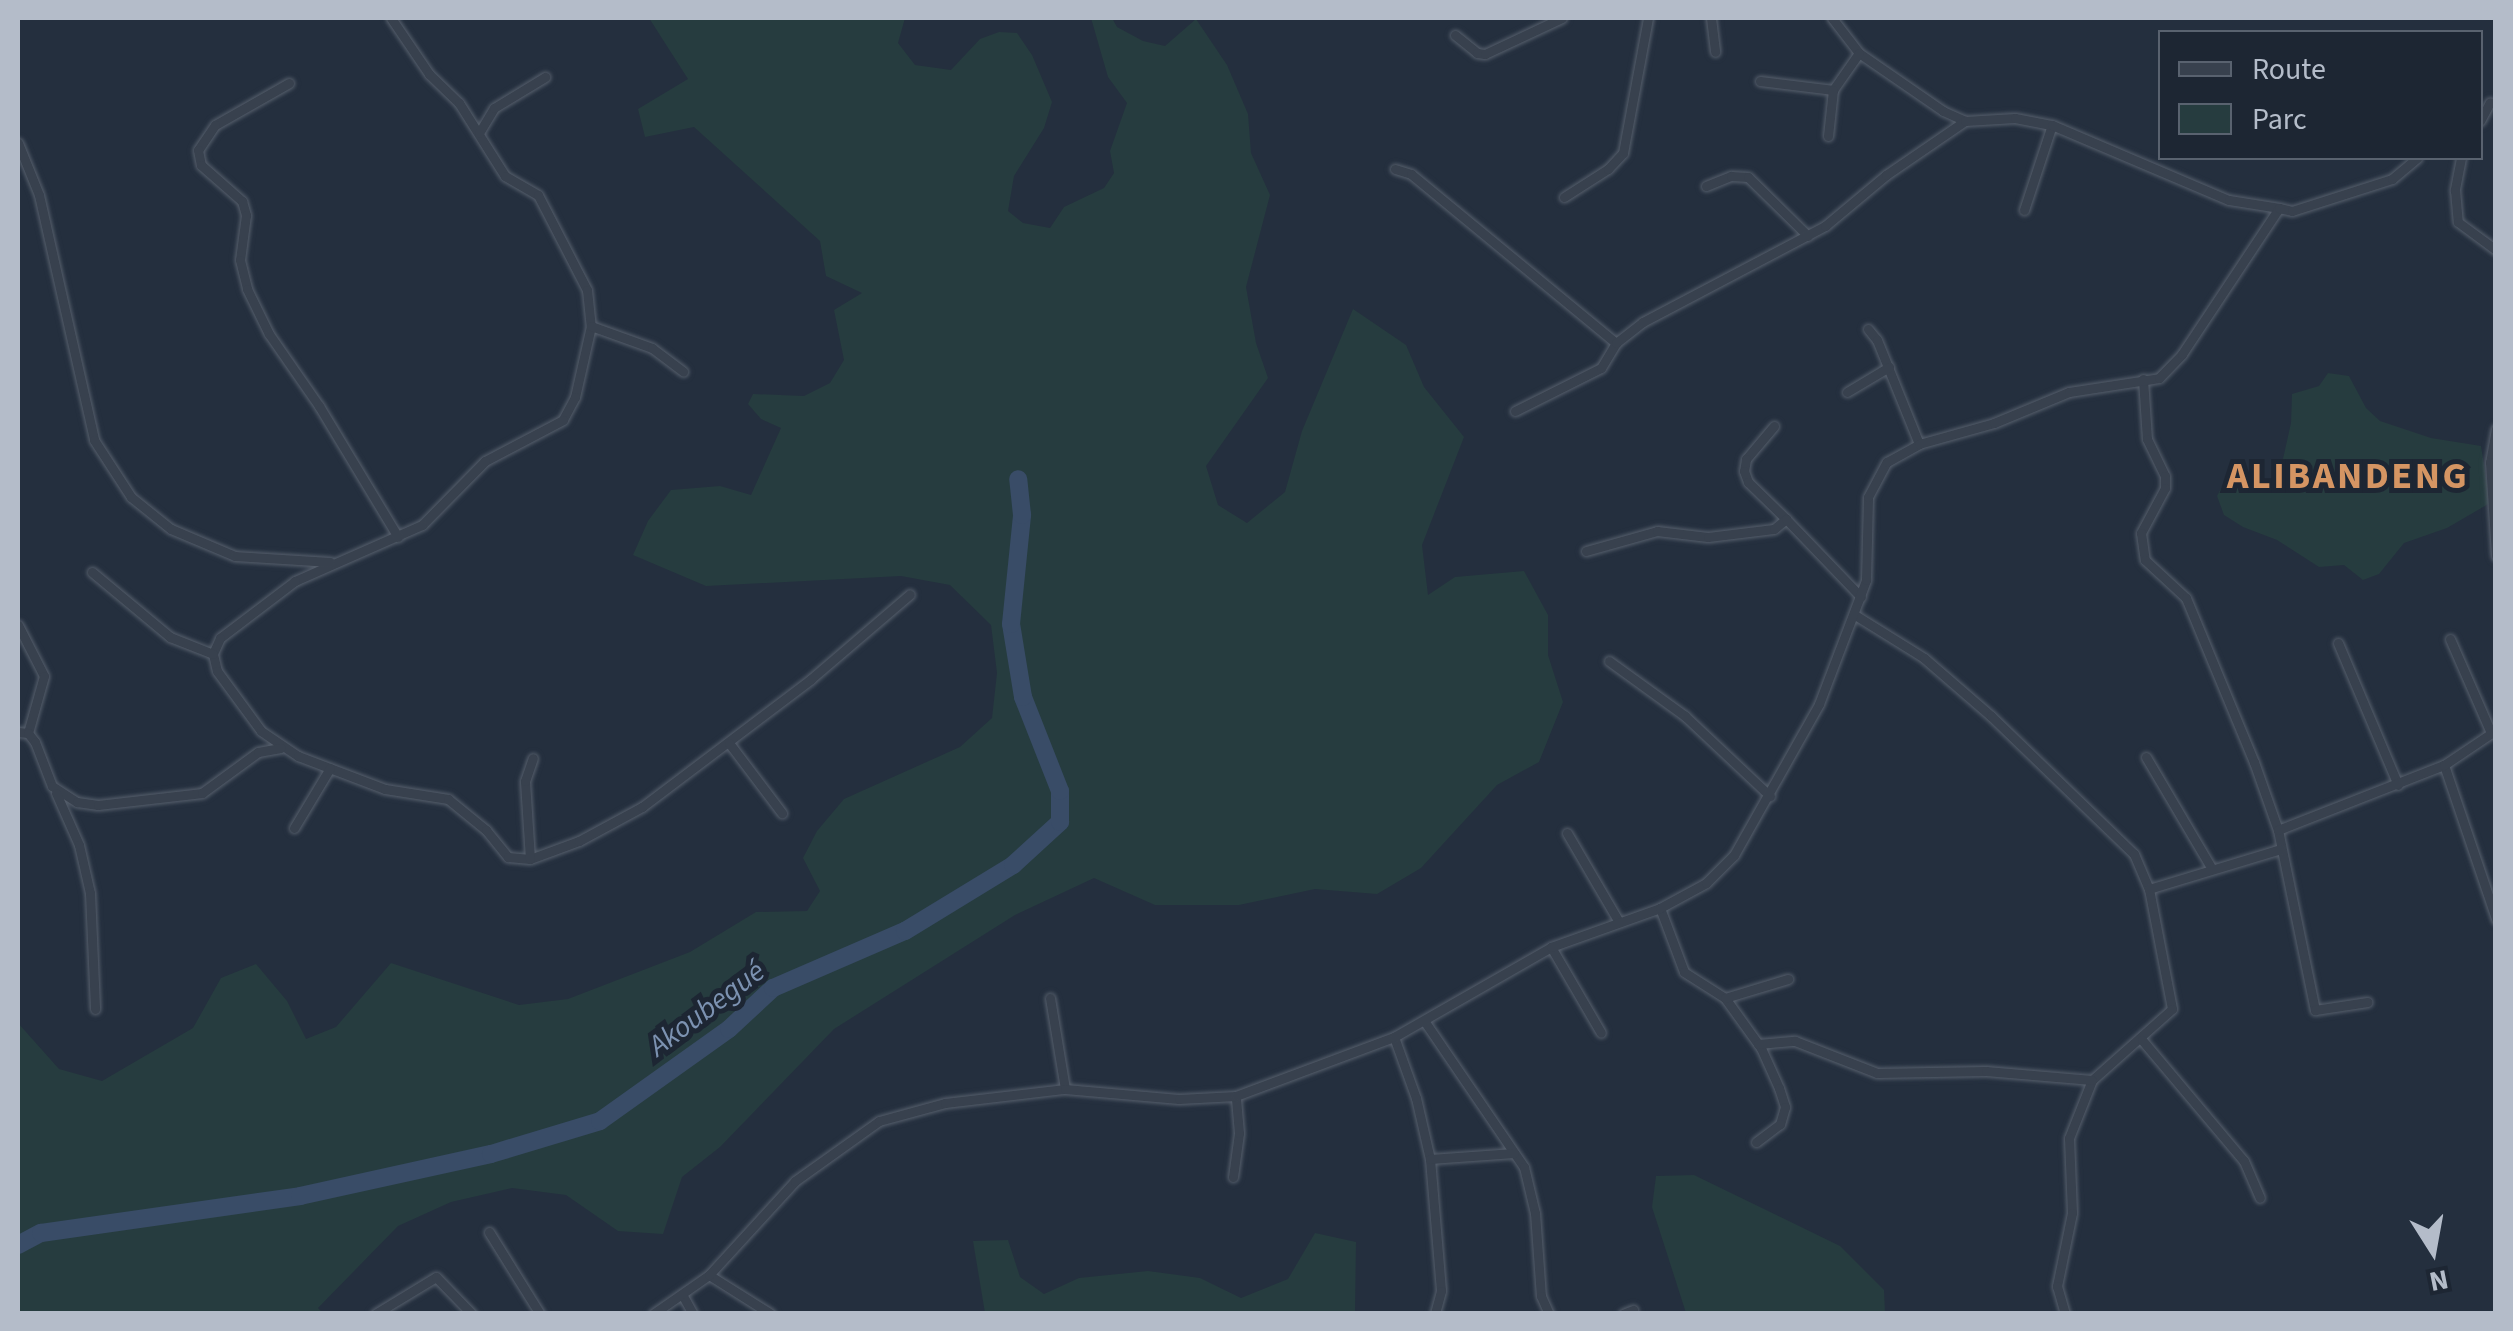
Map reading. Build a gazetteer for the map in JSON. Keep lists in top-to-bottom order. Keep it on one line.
{"districts":["ALIBANDENG"],"water":["Akoubegué"],"legend":["Route","Parc"],"north":"bottom"}
